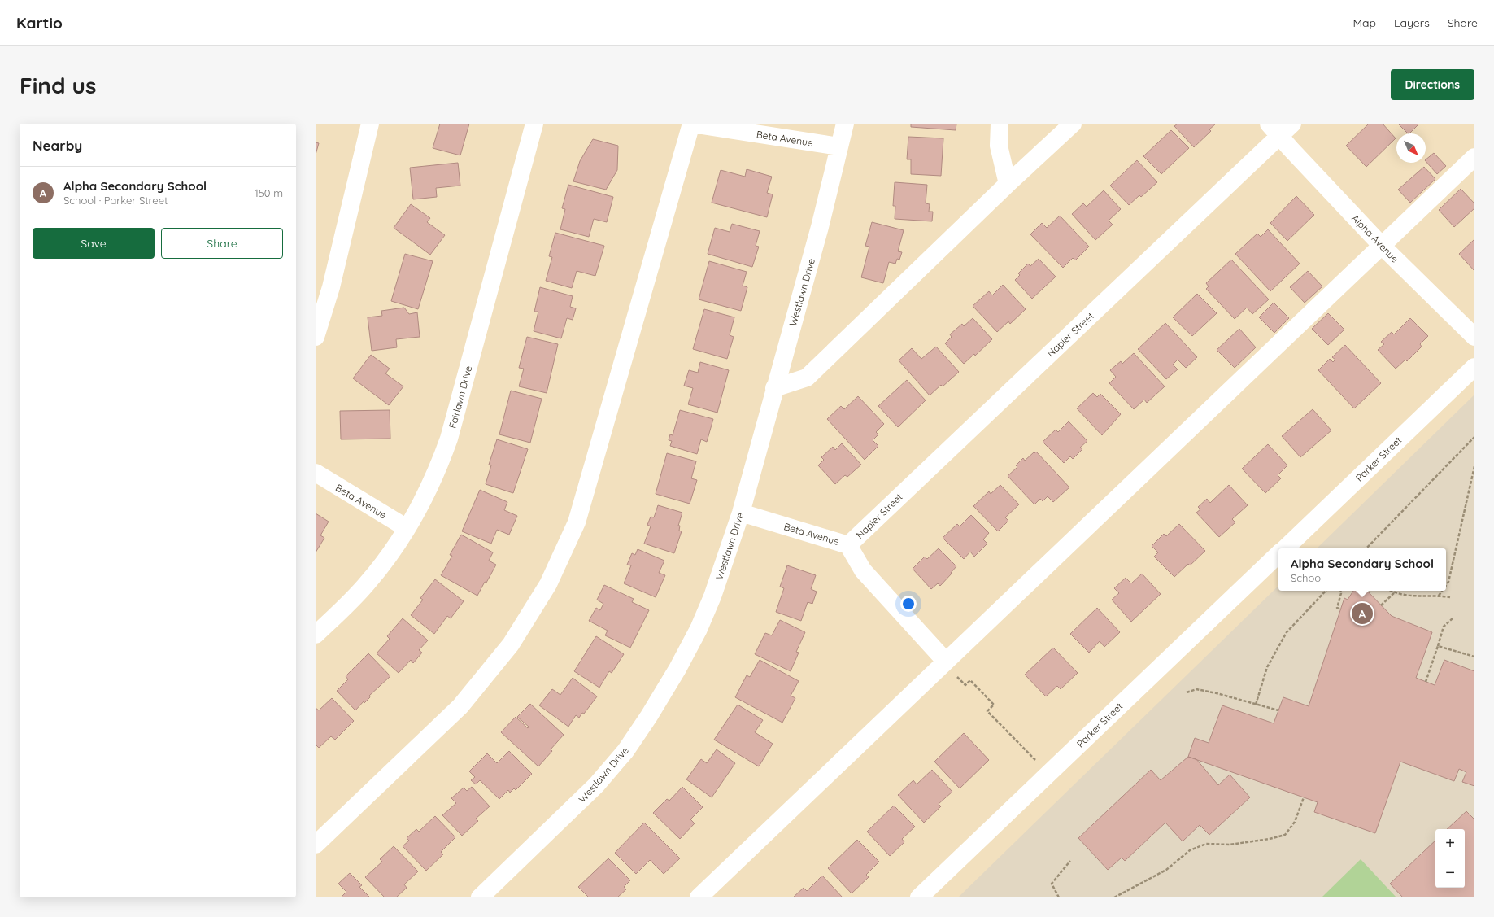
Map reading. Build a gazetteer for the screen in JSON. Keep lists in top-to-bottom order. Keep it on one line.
{"streets":{"street":["Beta Avenue","Alpha Avenue","Westlawn Drive","Napier Street","Fairlawn Drive","Parker Street"]},"crossings":[["Beta Avenue","Westlawn Drive"],["Beta Avenue","Napier Street"],["Beta Avenue","Fairlawn Drive"],["Alpha Avenue","Napier Street"]],"north":"bottom right","page":{"header":"Kartio","nav":["Map","Layers","Share"],"buttons":["Directions",["Save","Share"]],"title":"Find us","heading":"Nearby","list":[{"mark":"A","name":"Alpha Secondary School","note":"School · Parker Street","value":"150 m"}],"popup":["Alpha Secondary School","School"],"pins":"A","map_buttons":["+","−"]}}
